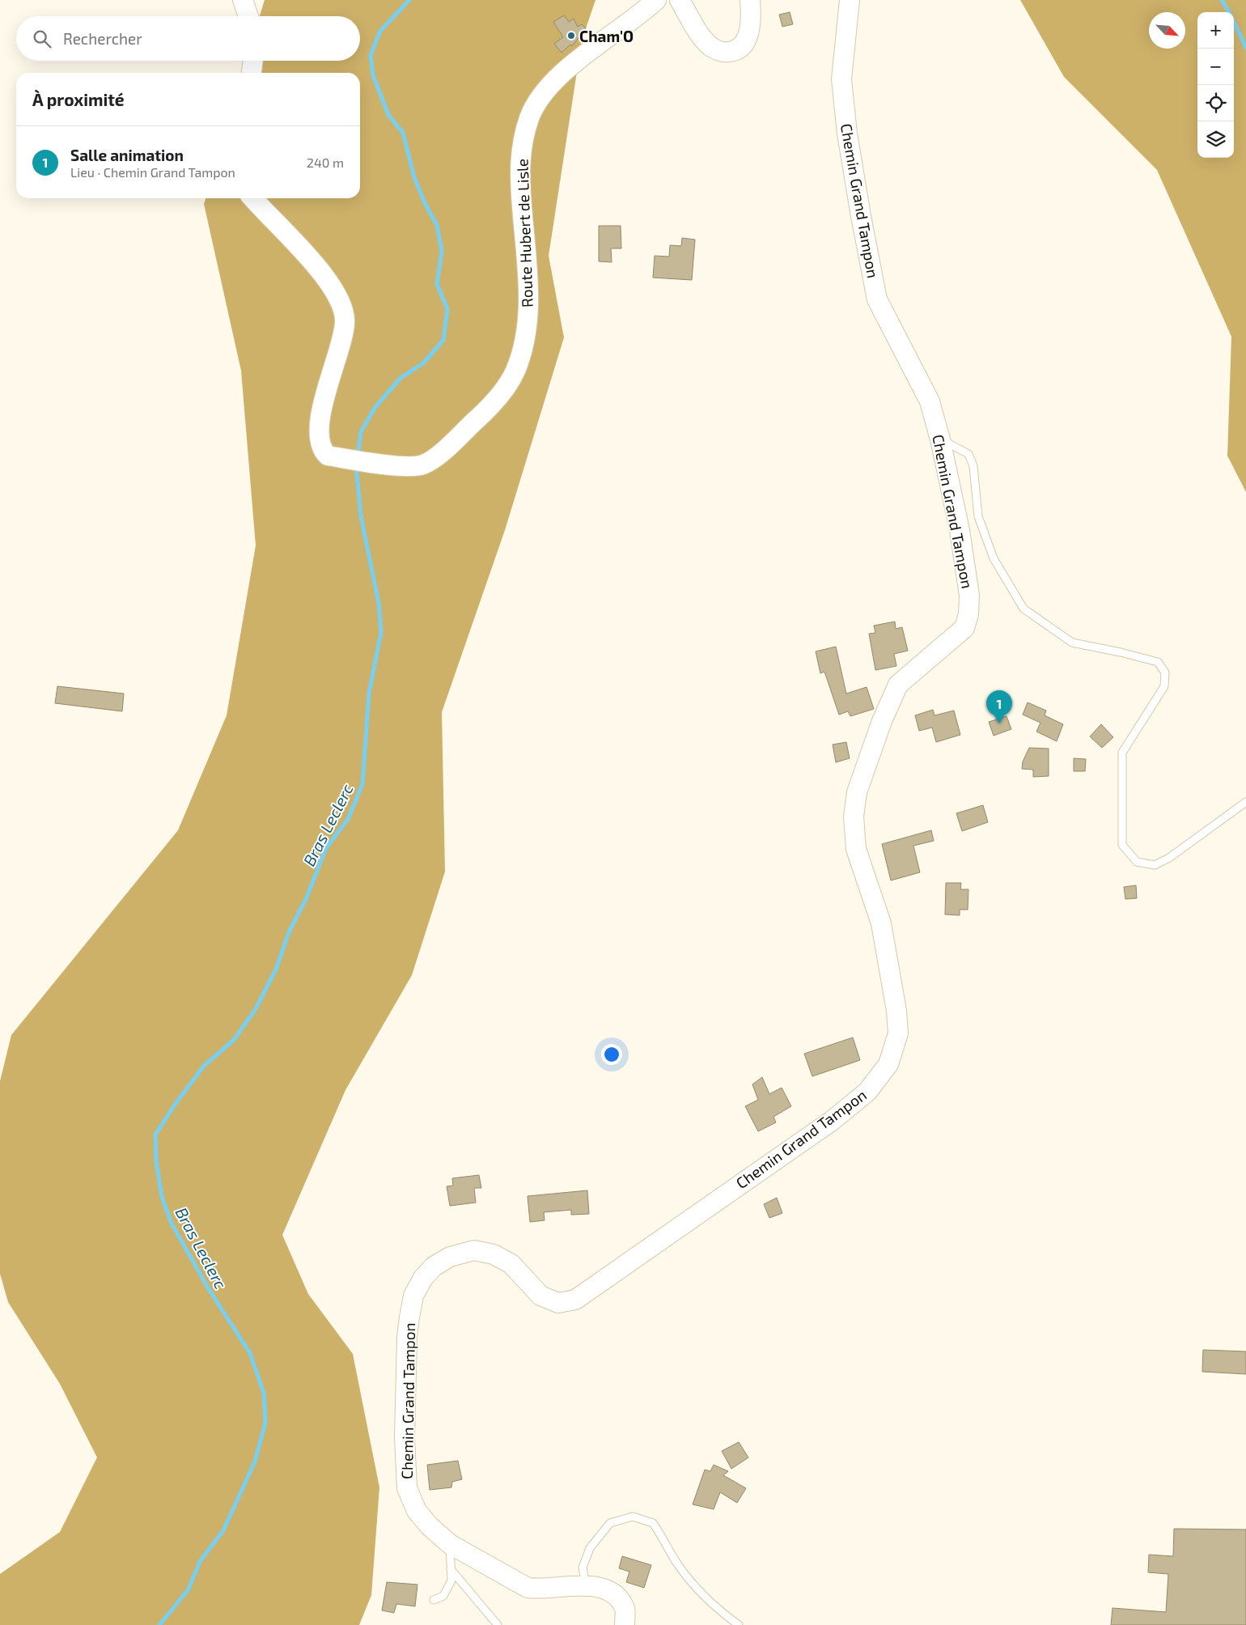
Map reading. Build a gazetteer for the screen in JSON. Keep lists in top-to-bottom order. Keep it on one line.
{"streets":{"main road":["Chemin Grand Tampon","Route Hubert de Lisle"]},"water":["Bras Leclerc"],"places":["Cham'O"],"north":"bottom right","page":{"map_buttons":["+","−"],"search":"Rechercher","heading":"À proximité","list":[{"mark":"1","name":"Salle animation","note":"Lieu · Chemin Grand Tampon","value":"240 m"}],"pins":"1"}}
